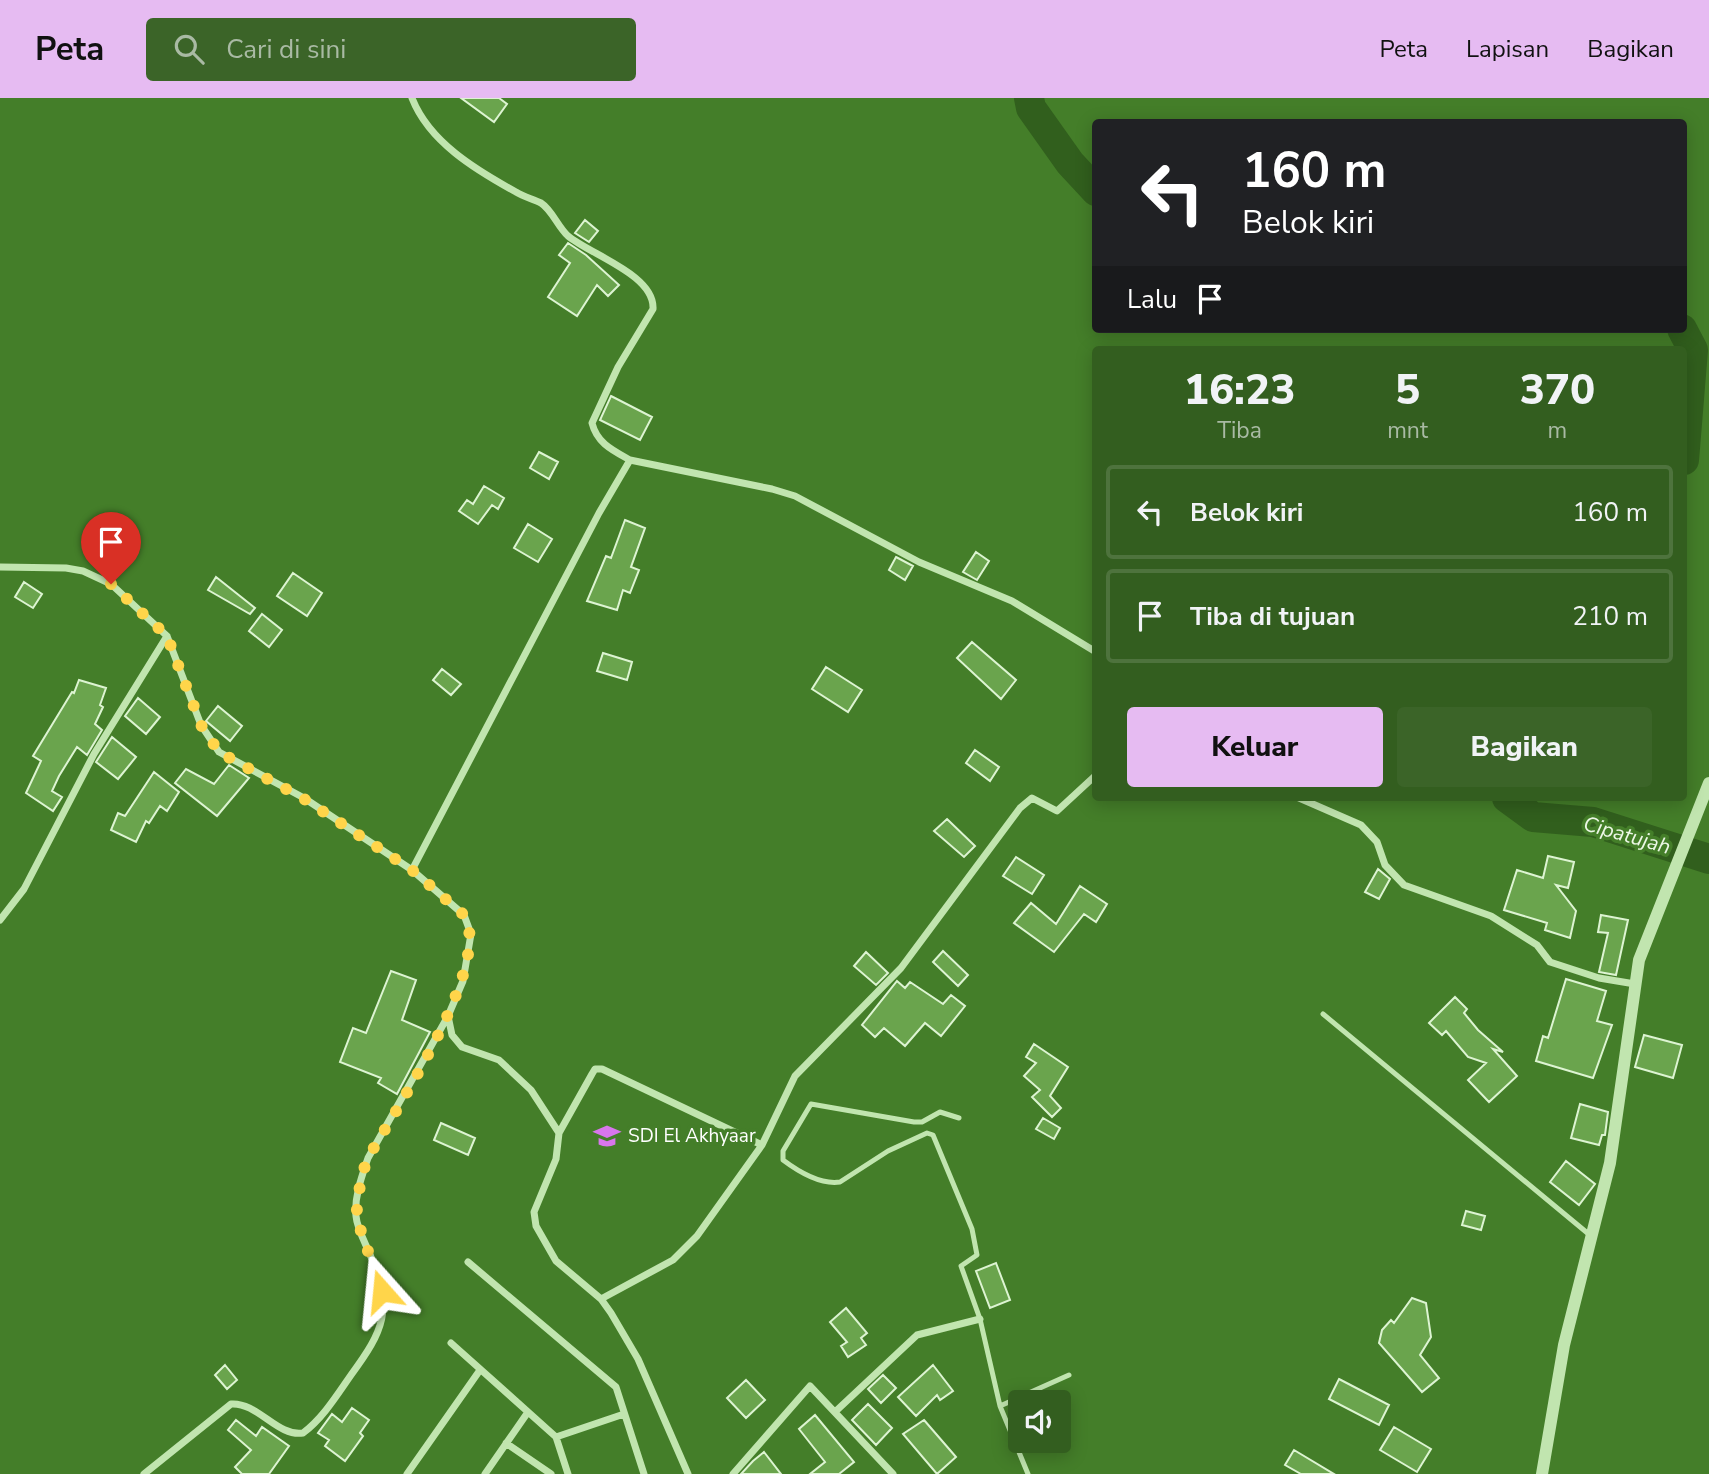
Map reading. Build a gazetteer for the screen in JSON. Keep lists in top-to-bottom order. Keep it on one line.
{"water":["Cipatujah"],"places":{"school or university":["SDI El Akhyaar"]},"page":{"header":"Peta","search":"Cari di sini","nav":["Peta","Lapisan","Bagikan"],"turn":["160 m","Belok kiri"],"then":"Lalu","eta":["16:23","Tiba","5","mnt","370","m"],"list":[{"name":"Belok kiri","value":"160 m"},{"name":"Tiba di tujuan","value":"210 m"}],"buttons":["Keluar","Bagikan"]}}
